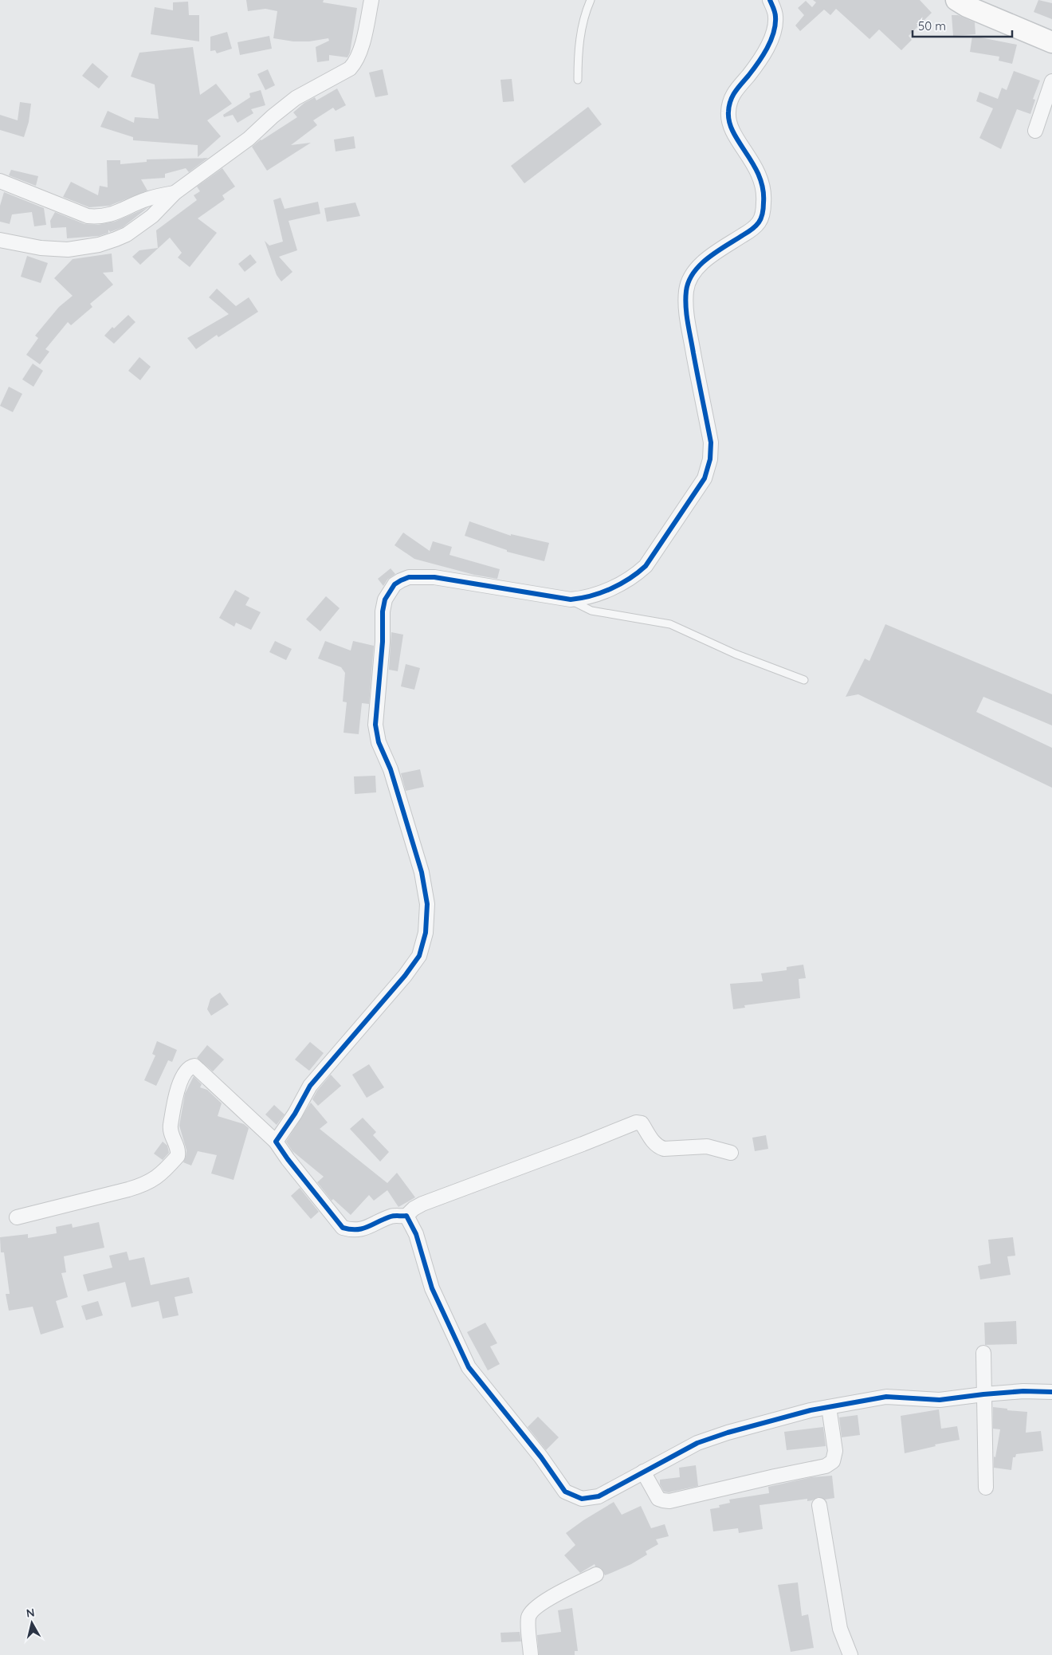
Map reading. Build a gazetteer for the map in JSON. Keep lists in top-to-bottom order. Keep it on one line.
{"scale_bar":"50 m","north":"top"}
